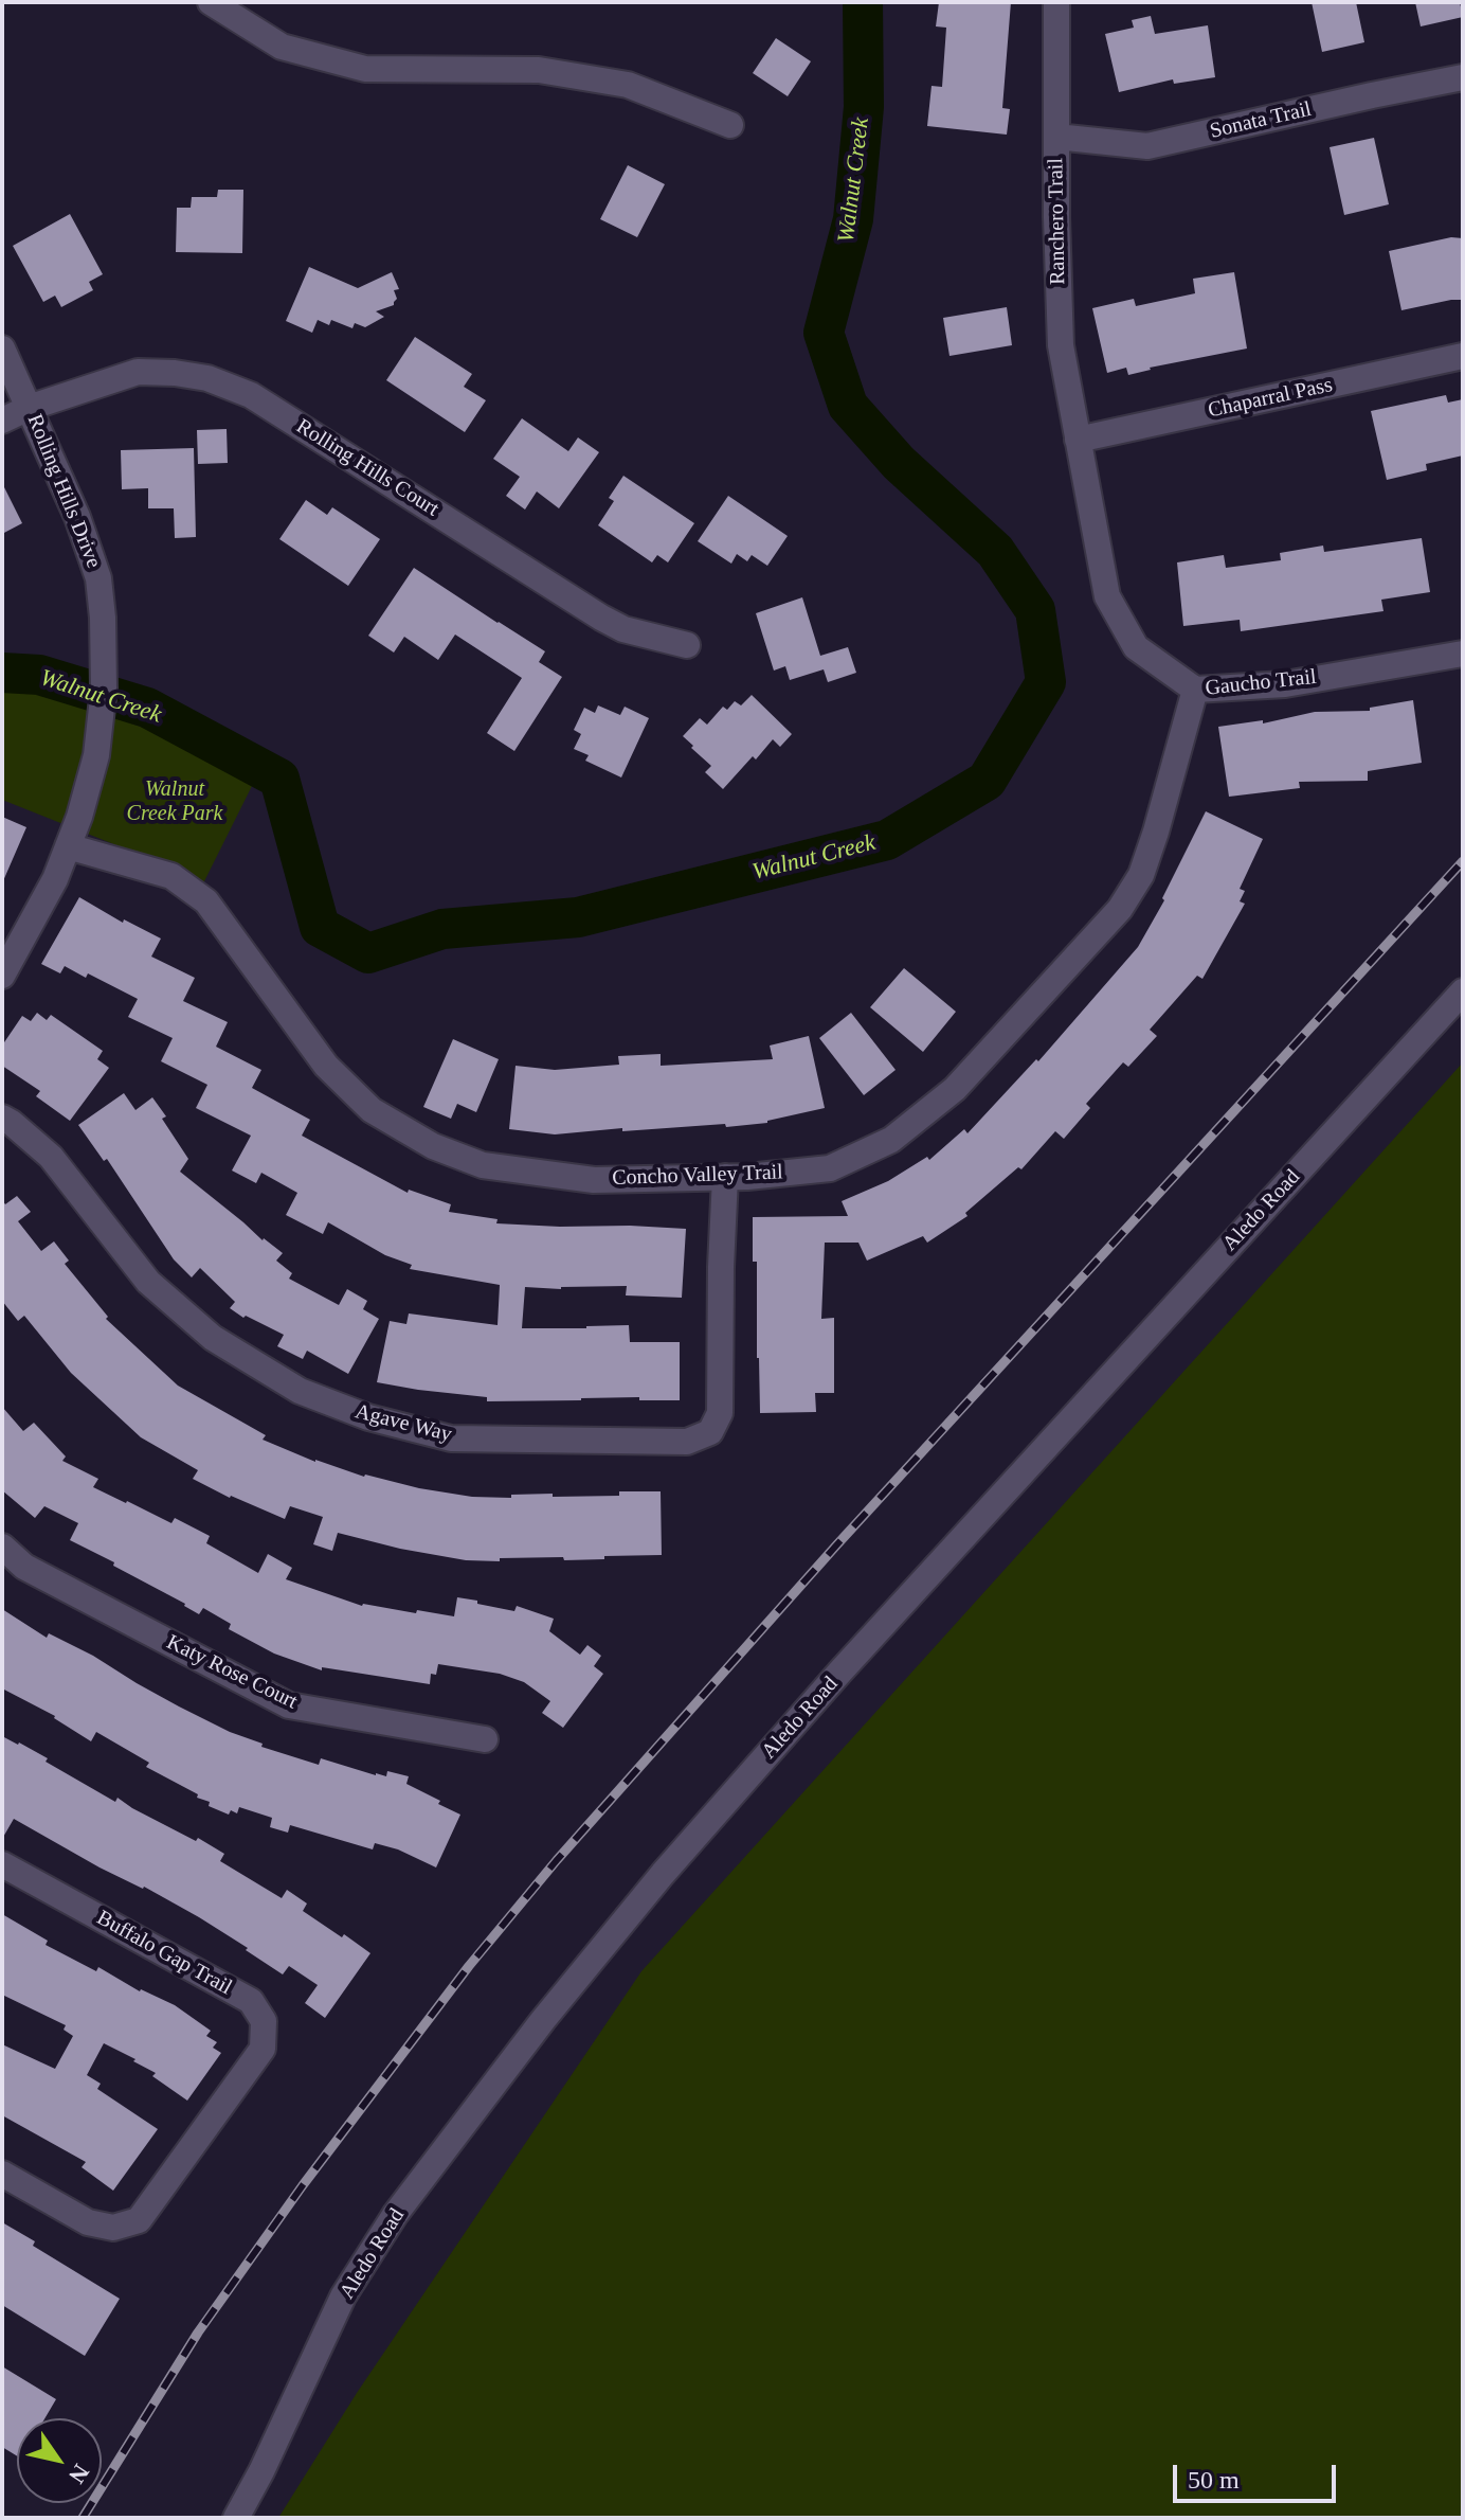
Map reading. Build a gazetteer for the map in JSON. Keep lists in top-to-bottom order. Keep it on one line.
{"streets":{"street":["Sonata Trail","Ranchero Trail","Chaparral Pass","Rolling Hills Court","Rolling Hills Drive","Gaucho Trail","Concho Valley Trail","Aledo Road","Agave Way","Katy Rose Court","Buffalo Gap Trail"]},"crossings":[["Sonata Trail","Ranchero Trail"],["Ranchero Trail","Chaparral Pass"],["Ranchero Trail","Gaucho Trail"],["Chaparral Pass","Gaucho Trail"],["Rolling Hills Court","Rolling Hills Drive"],["Rolling Hills Drive","Concho Valley Trail"],["Gaucho Trail","Concho Valley Trail"],["Concho Valley Trail","Agave Way"]],"water":["Walnut Creek"],"parks":["Walnut Creek Park"],"scale_bar":"50 m","north":"bottom right"}
